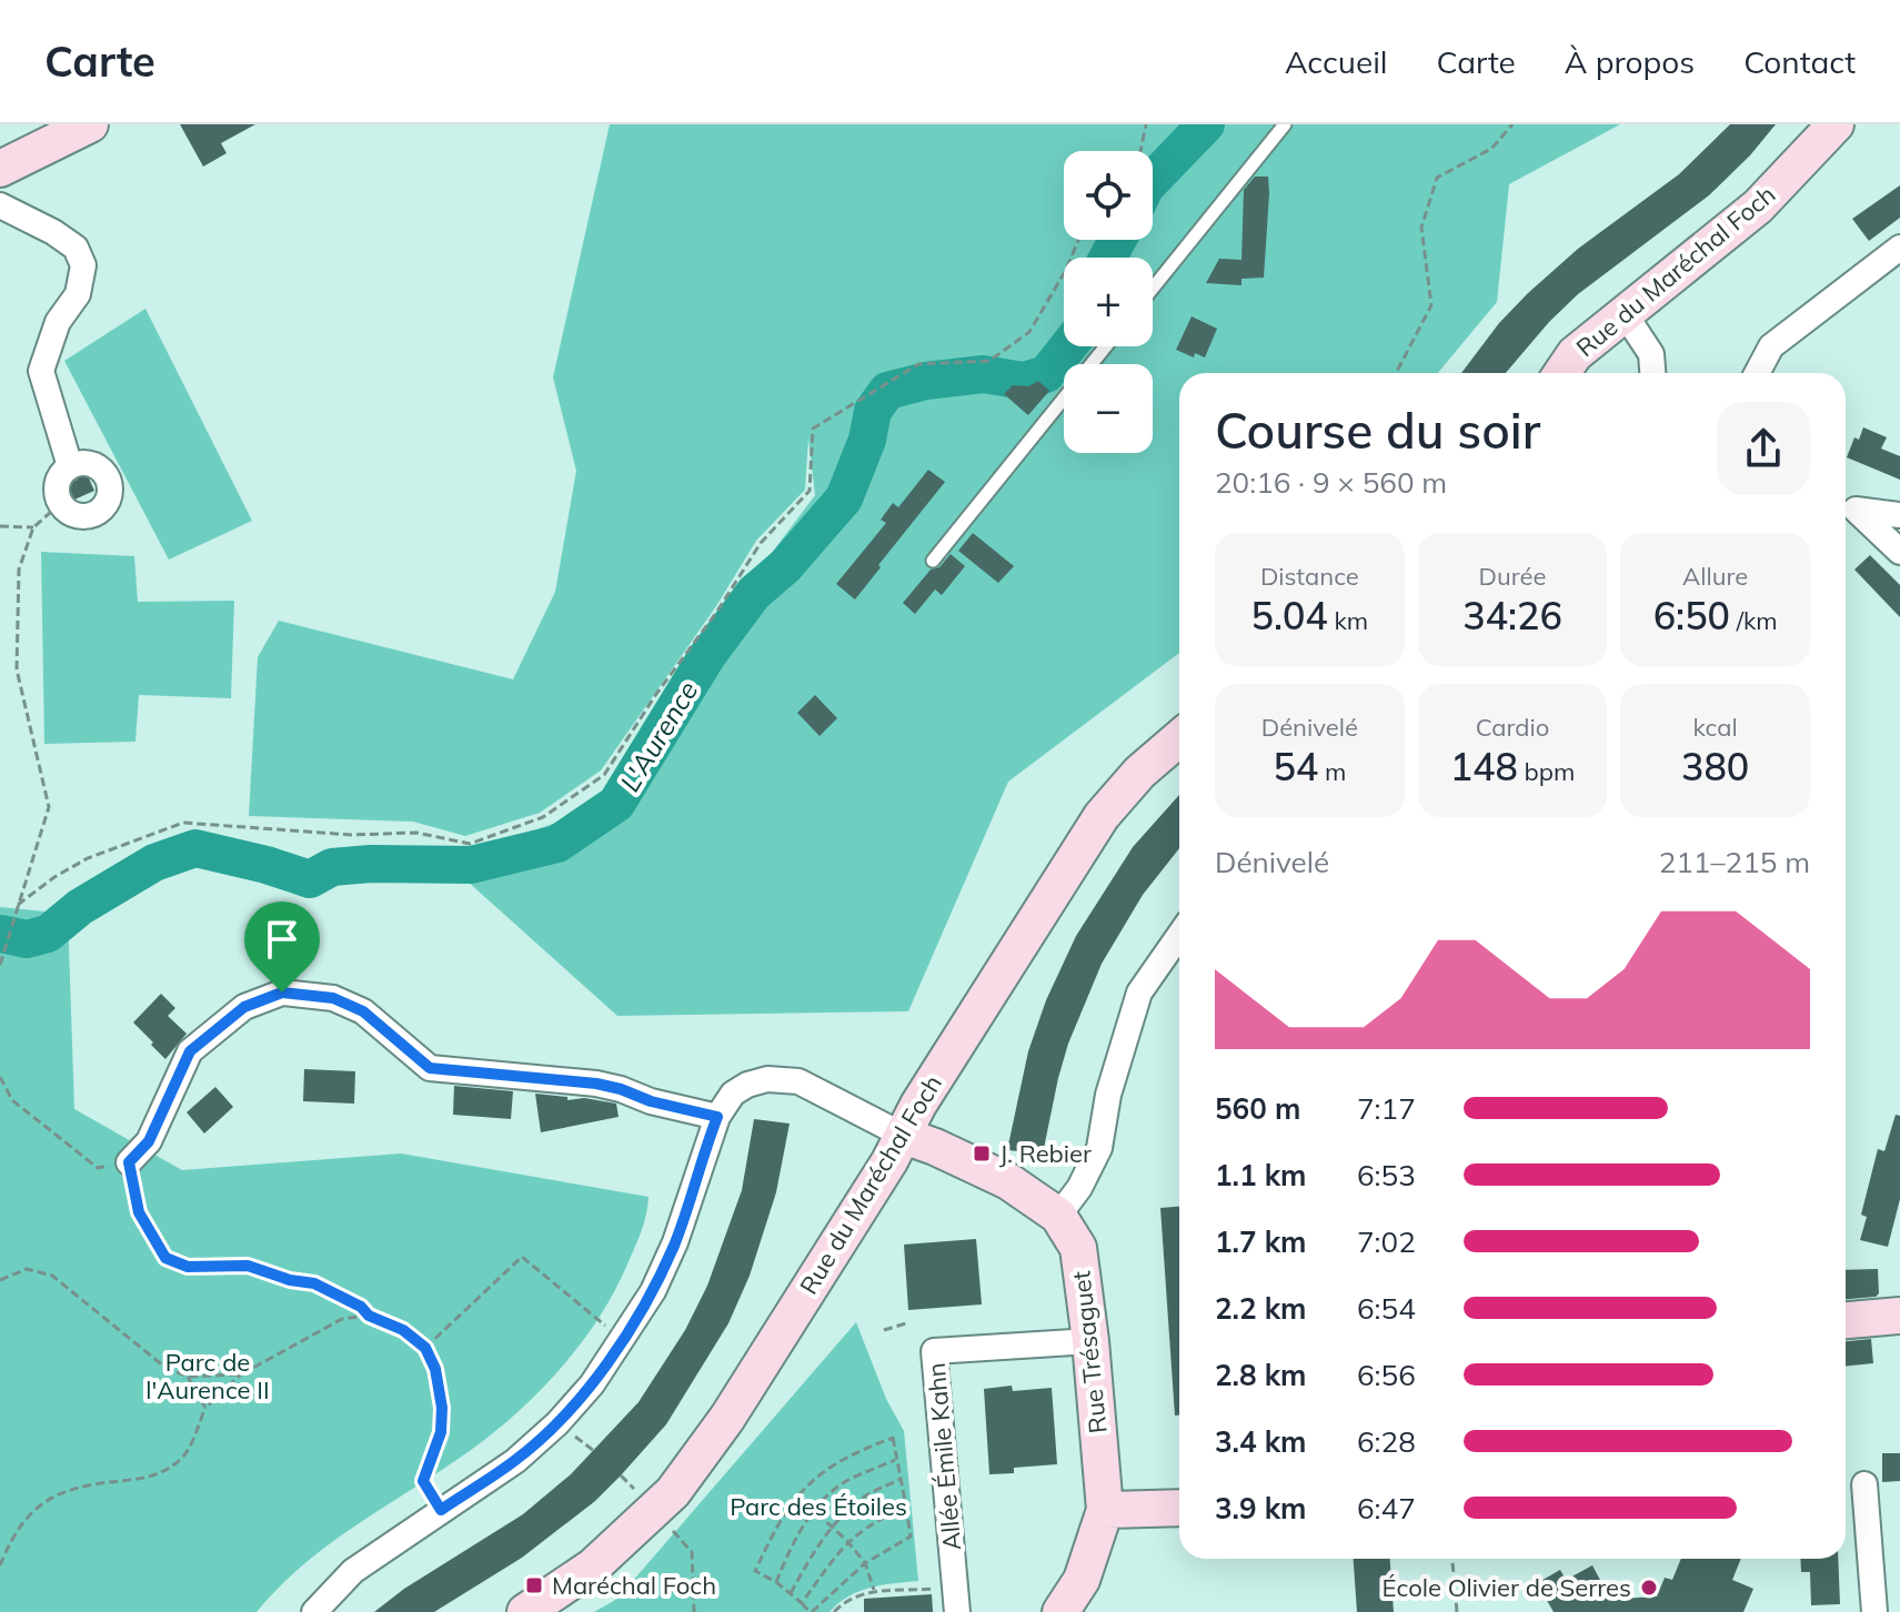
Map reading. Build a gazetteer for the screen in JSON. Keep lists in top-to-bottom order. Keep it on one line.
{"streets":{"street":["Rue du Maréchal Foch","Rue Trésaguet","Allée Émile Kahn"]},"crossings":[["Rue du Maréchal Foch","Rue Trésaguet"],["Rue Trésaguet","Allée Émile Kahn"]],"water":["L'Aurence"],"parks":["Parc de l'Aurence II","Parc des Étoiles"],"places":{"transit":["J. Rebier","Maréchal Foch"],"other":["École Olivier de Serres"]},"page":{"header":"Carte","nav":["Accueil","Carte","À propos","Contact"],"map_buttons":["+","−"],"heading":["Course du soir","20:16 · 9 × 560 m"],"stats":[["Distance","5.04 km"],["Durée","34:26"],["Allure","6:50 /km"],["Dénivelé","54 m"],["Cardio","148 bpm"],["kcal","380"]],"chart":["Dénivelé","211–215 m"],"list":[{"name":"560 m","note":"7:17"},{"name":"1.1 km","note":"6:53"},{"name":"1.7 km","note":"7:02"},{"name":"2.2 km","note":"6:54"},{"name":"2.8 km","note":"6:56"},{"name":"3.4 km","note":"6:28"},{"name":"3.9 km","note":"6:47"}]}}
